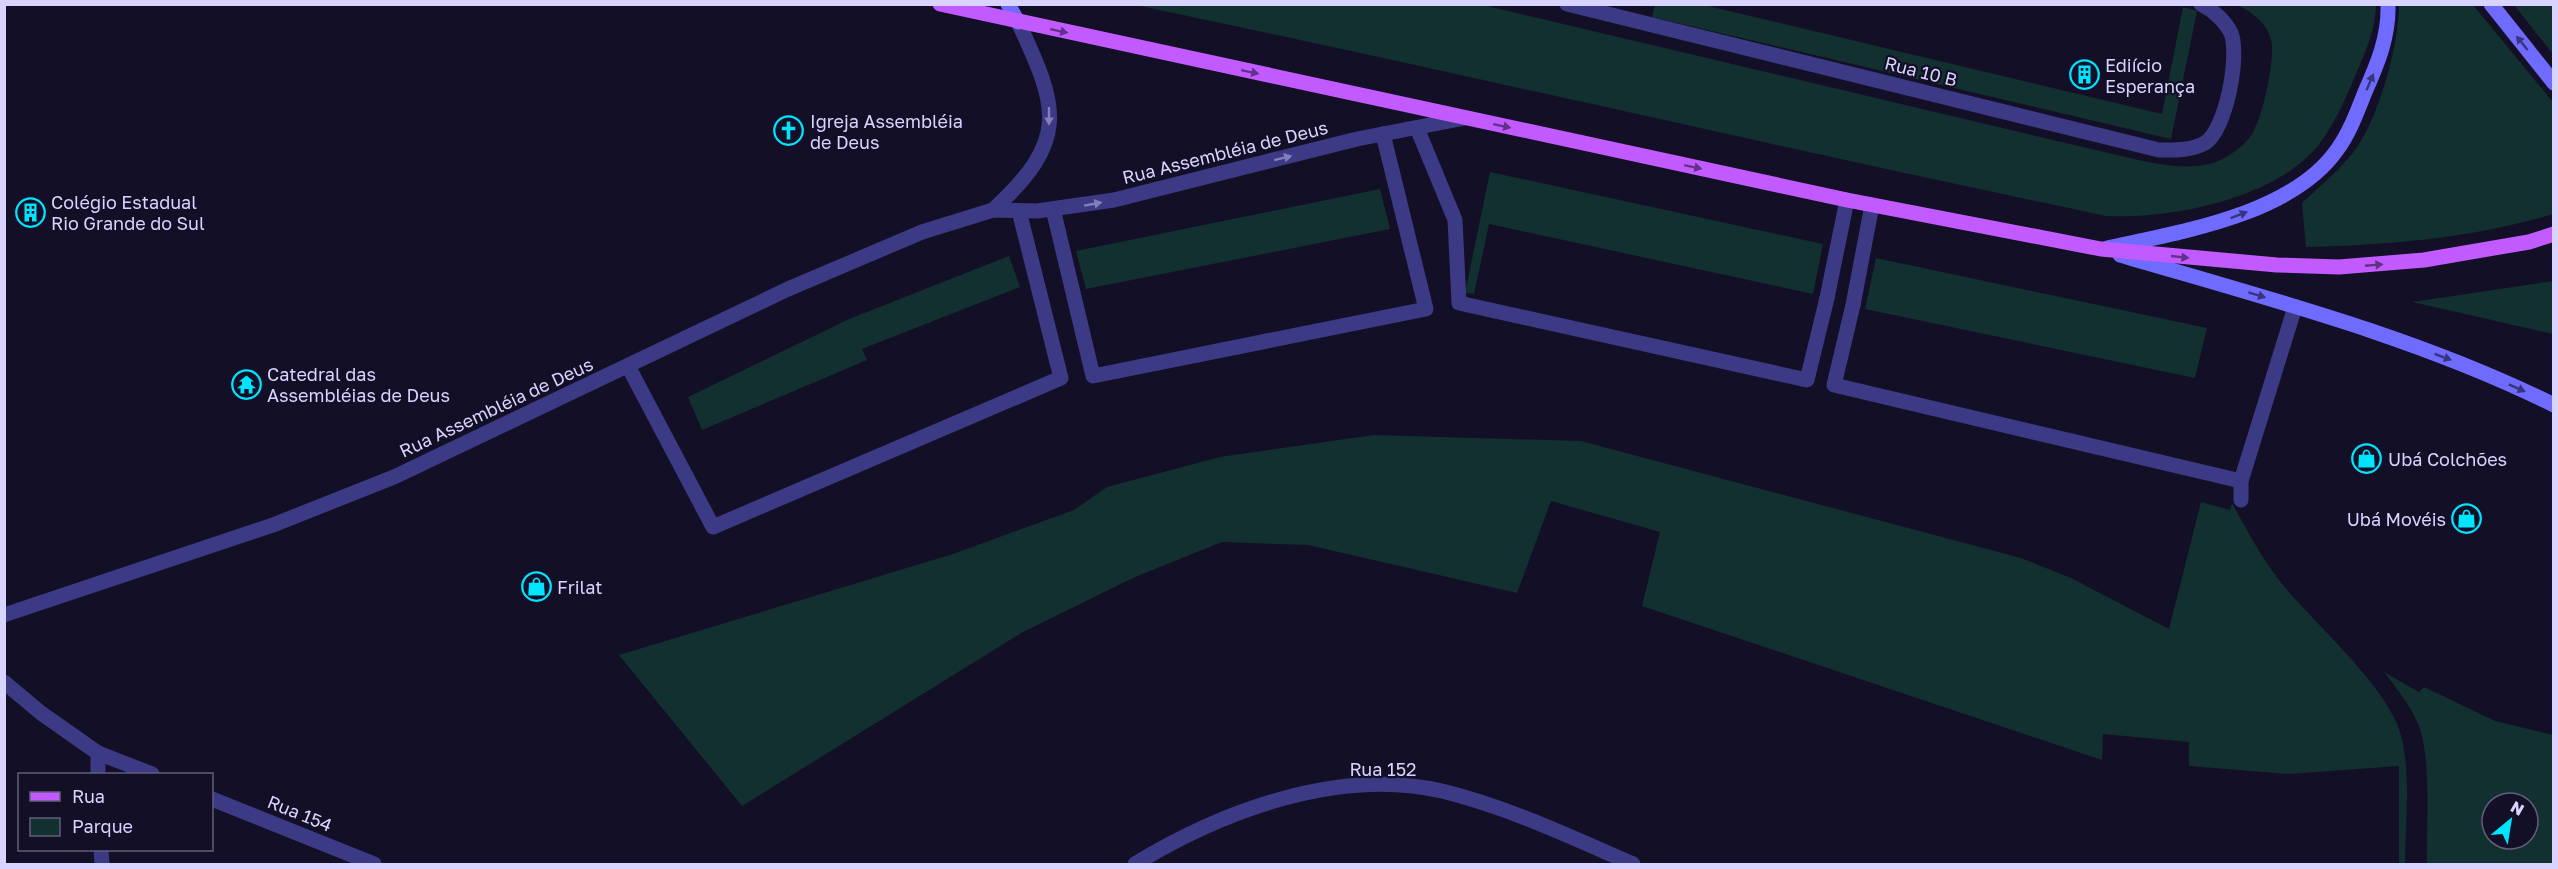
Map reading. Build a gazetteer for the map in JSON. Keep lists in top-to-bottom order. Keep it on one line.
{"streets":{"street":["Rua 10 B","Rua Assembléia de Deus","Rua 152","Rua 154"]},"places":{"building":["Ediício Esperança","Colégio Estadual Rio Grande do Sul"],"church":["Igreja Assembléia de Deus"],"temple":["Catedral das Assembléias de Deus"],"shop":["Ubá Colchões","Ubá Movéis","Frilat"]},"legend":["Rua","Parque"],"north":"top right"}
